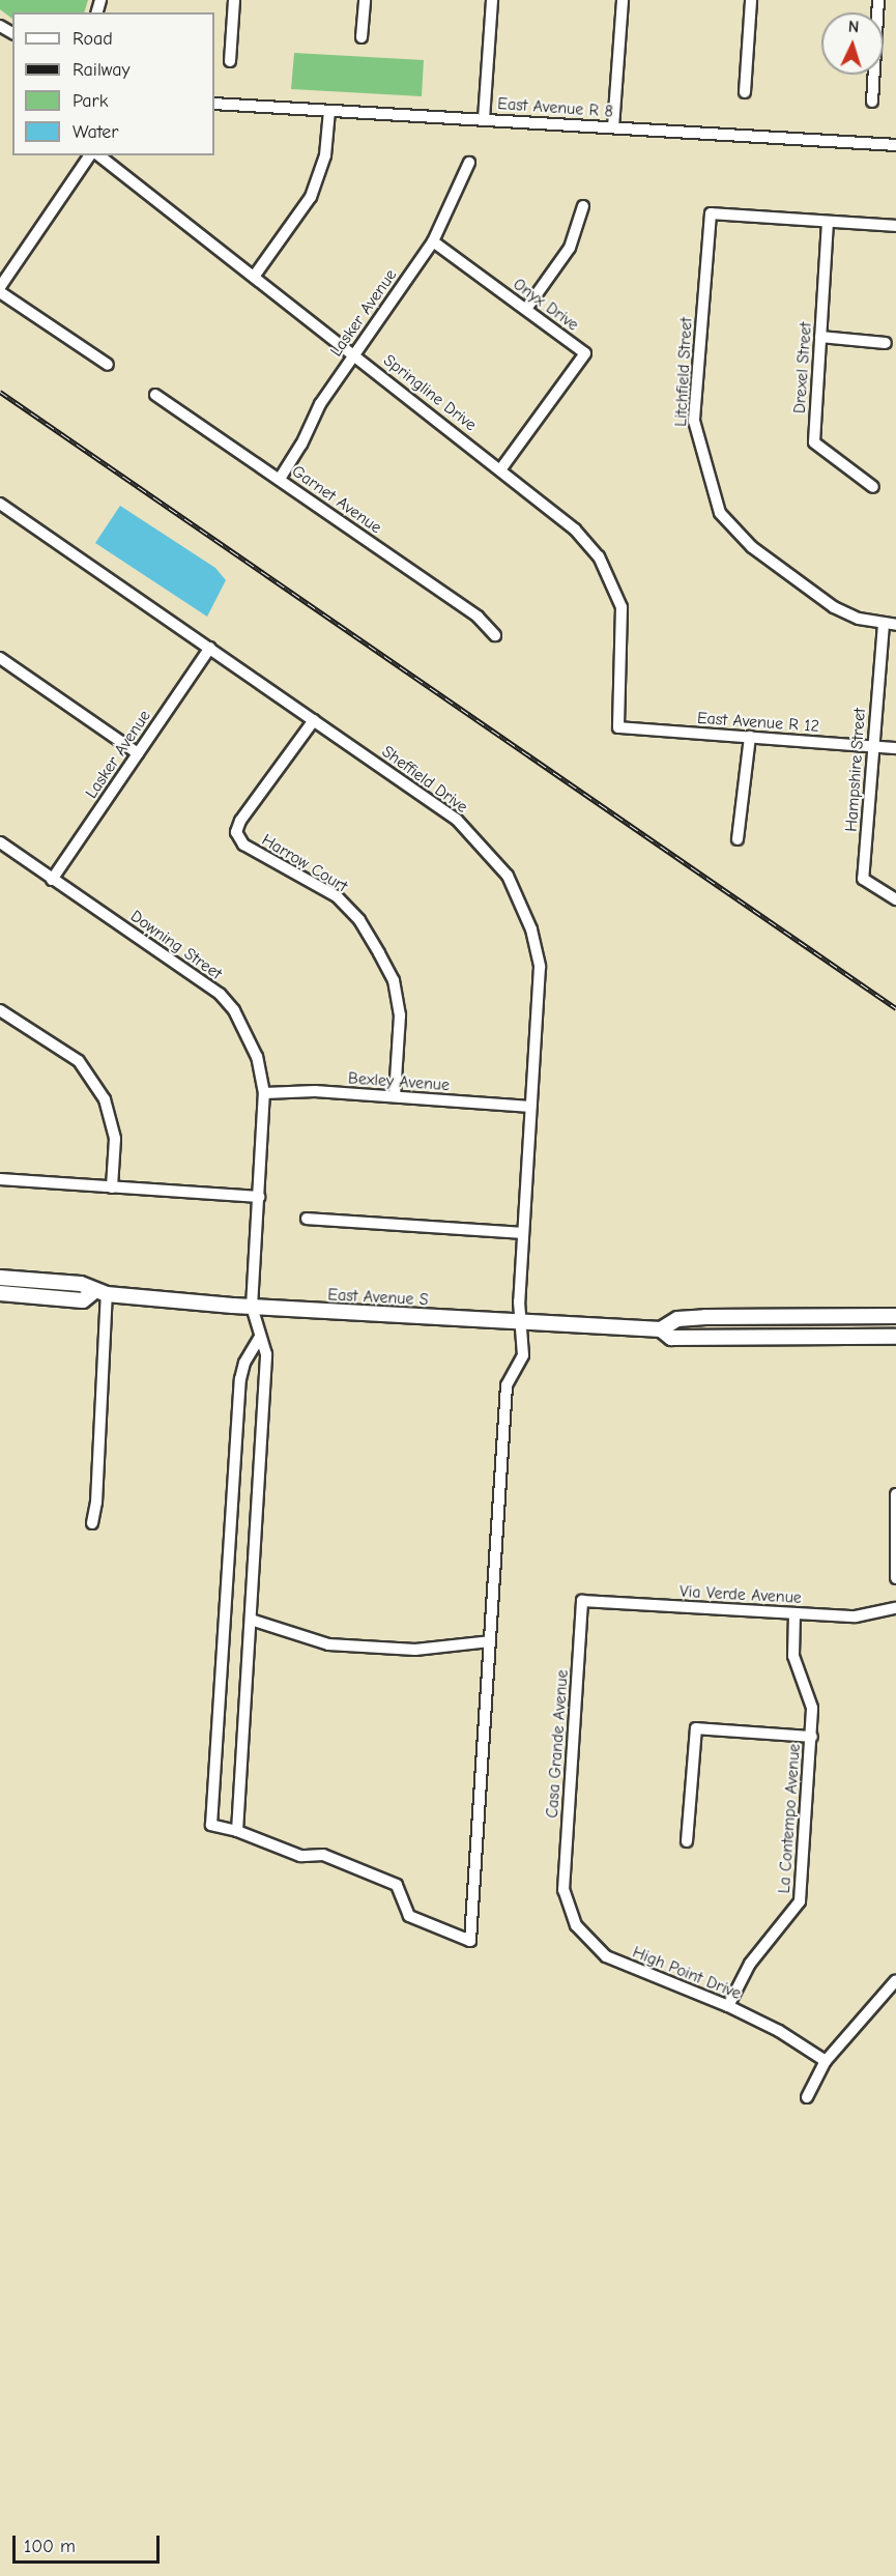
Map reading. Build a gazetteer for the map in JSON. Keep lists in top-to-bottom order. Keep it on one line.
{"streets":{"main road":["East Avenue S"],"street":["East Avenue R 8","Onyx Drive","Lasker Avenue","Drexel Street","Litchfield Street","Springline Drive","Garnet Avenue","East Avenue R 12","Hampshire Street","Sheffield Drive","Harrow Court","Downing Street","Bexley Avenue","Via Verde Avenue","Casa Grande Avenue","La Contempo Avenue","High Point Drive"]},"crossings":[["Onyx Drive","Lasker Avenue"],["Onyx Drive","Springline Drive"],["Lasker Avenue","Springline Drive"],["Lasker Avenue","Garnet Avenue"],["Lasker Avenue","Sheffield Drive"],["Lasker Avenue","Downing Street"],["Drexel Street","Litchfield Street"],["Litchfield Street","Hampshire Street"],["Springline Drive","East Avenue R 12"],["East Avenue R 12","Hampshire Street"],["Sheffield Drive","Harrow Court"],["Sheffield Drive","Downing Street"],["Sheffield Drive","Bexley Avenue"],["Sheffield Drive","East Avenue S"],["Harrow Court","Bexley Avenue"],["Downing Street","Bexley Avenue"],["Downing Street","East Avenue S"],["Via Verde Avenue","Casa Grande Avenue"],["Via Verde Avenue","La Contempo Avenue"],["Casa Grande Avenue","High Point Drive"],["La Contempo Avenue","High Point Drive"]],"legend":["Road","Railway","Park","Water"],"scale_bar":"100 m","north":"top"}
